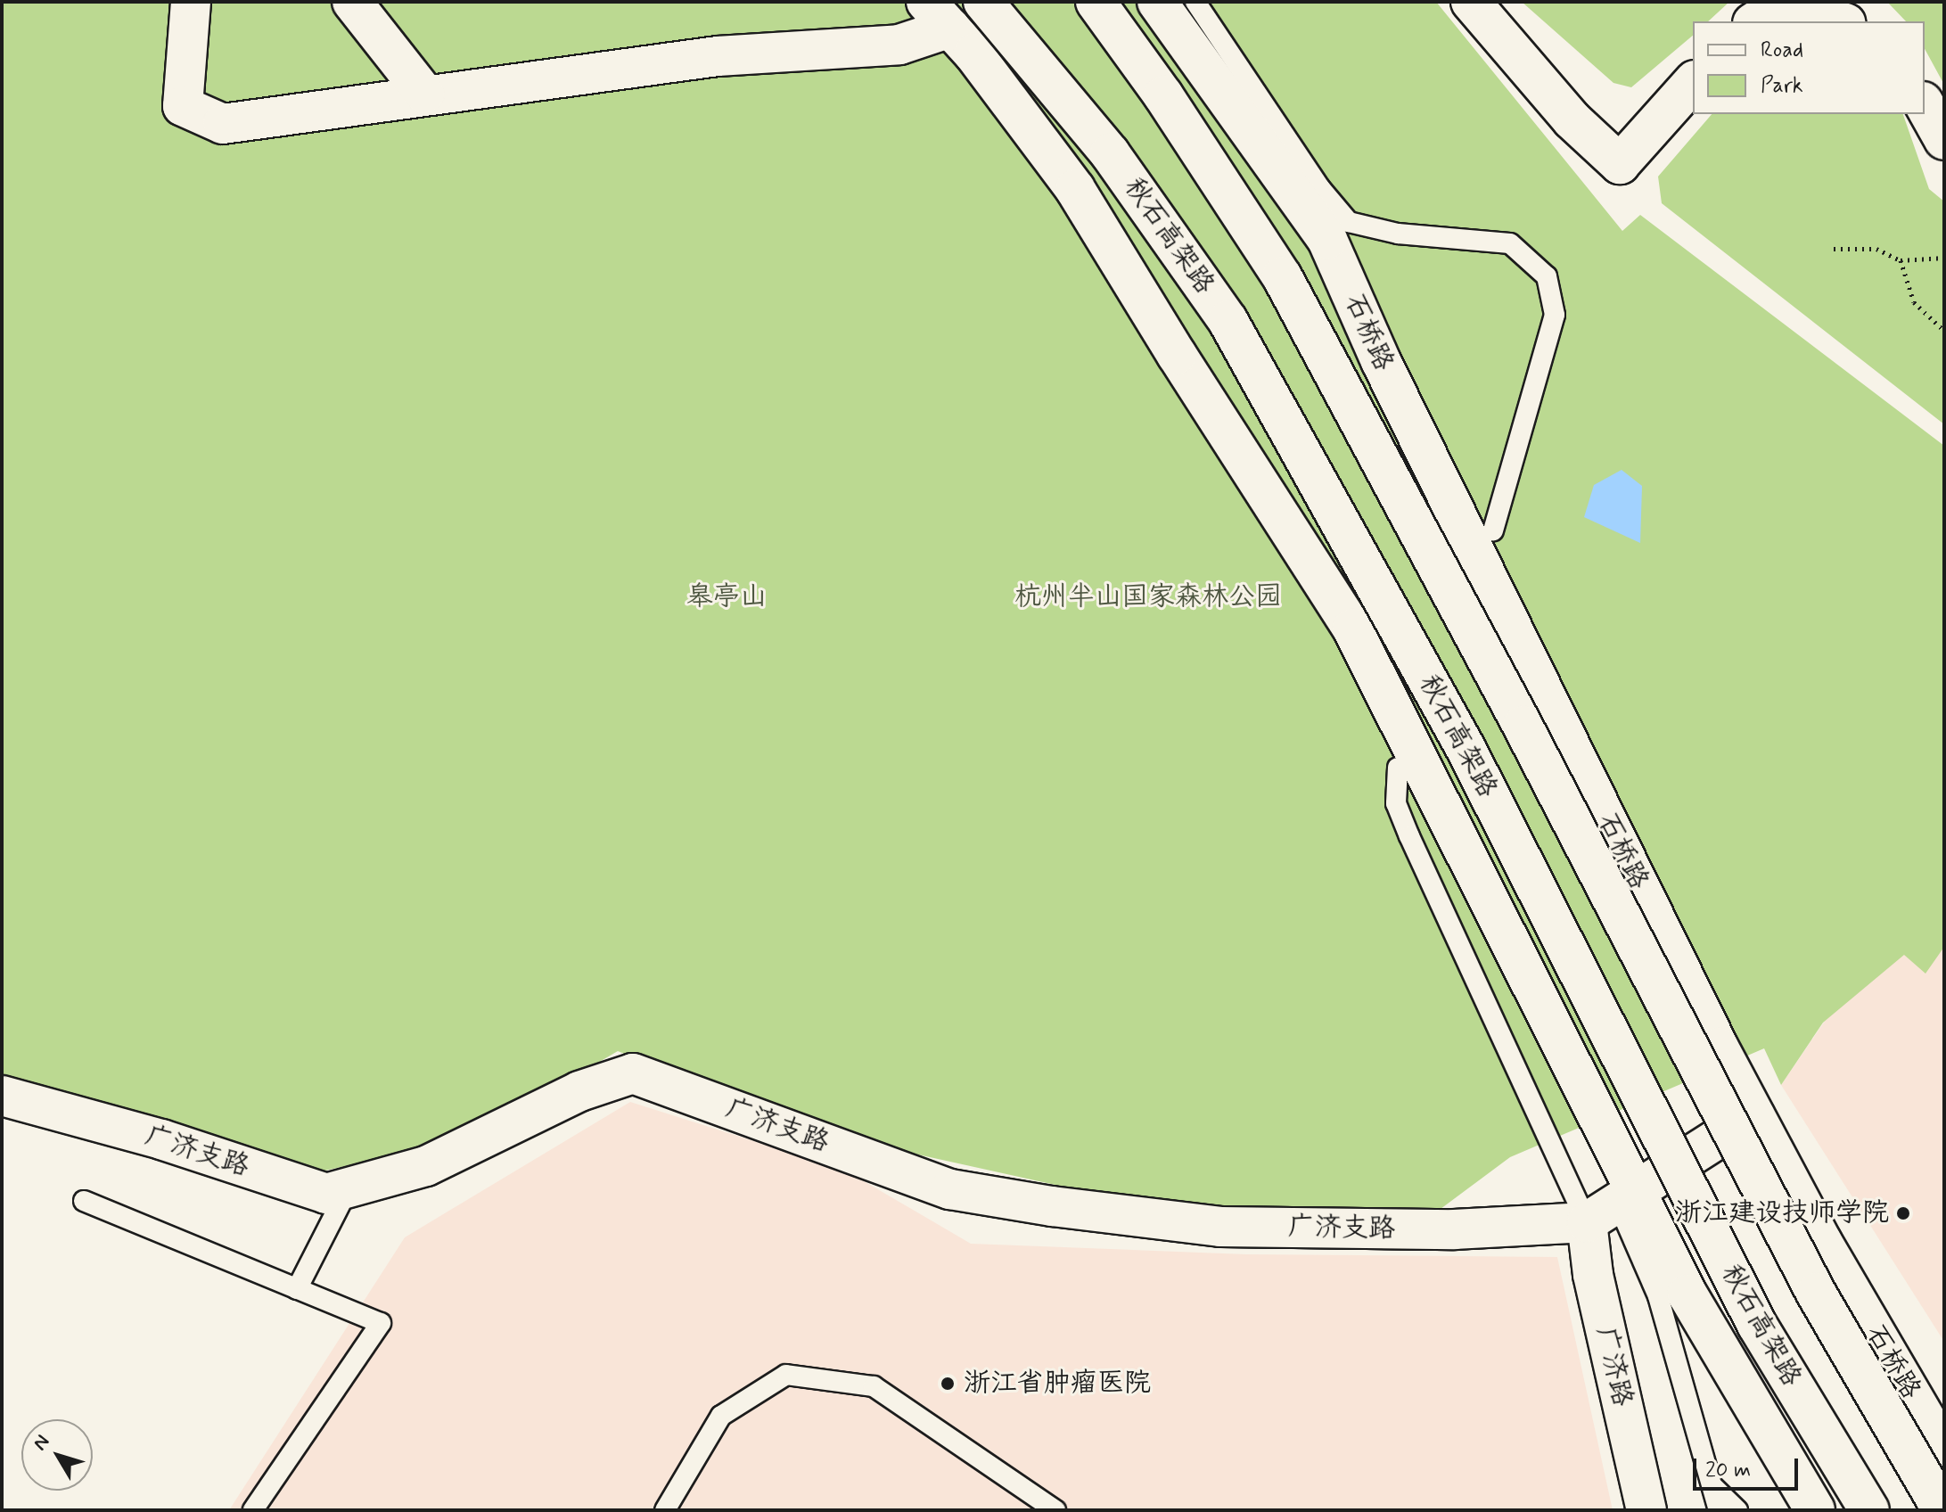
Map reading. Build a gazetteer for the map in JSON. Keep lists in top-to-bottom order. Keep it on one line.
{"streets":{"main road":["秋石高架路","石桥路","广济支路","广济路"]},"crossings":[["广济支路","广济路"]],"parks":["皋亭山","杭州半山国家森林公园"],"places":["浙江建设技师学院","浙江省肿瘤医院"],"legend":["Road","Park"],"scale_bar":"20 m","north":"top left"}
